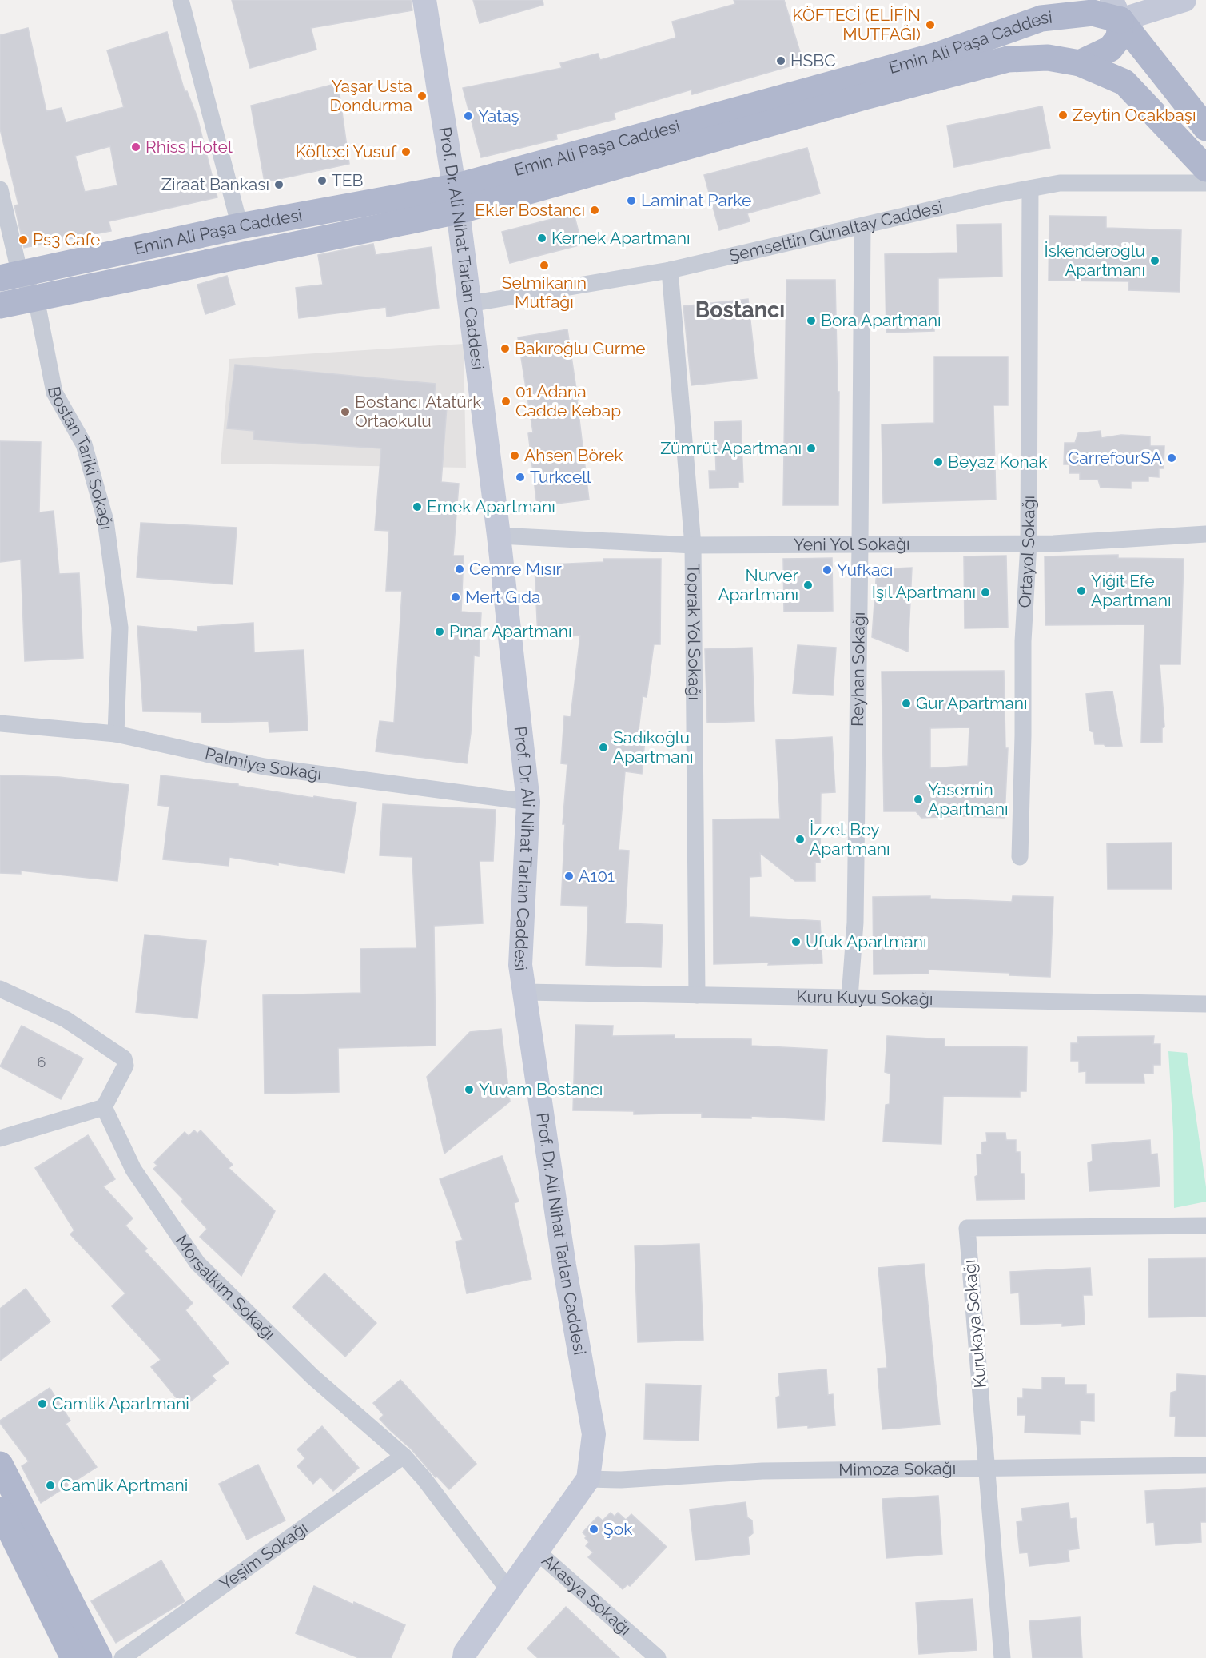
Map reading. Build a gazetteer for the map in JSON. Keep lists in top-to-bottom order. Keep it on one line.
{"streets":{"main road":["Emin Ali Paşa Caddesi","Prof. Dr. Ali Nihat Tarlan Caddesi"],"street":["Şemsettin Günaltay Caddesi","Bostan Tariki Sokağı","Yeni Yol Sokağı","Ortayol Sokağı","Toprak Yol Sokağı","Reyhan Sokağı","Palmiye Sokağı","Kuru Kuyu Sokağı","Morsalkım Sokağı","Kurukaya Sokağı","Mimoza Sokağı","Yeşim Sokağı","Akasya Sokağı"]},"crossings":[["Emin Ali Paşa Caddesi","Prof. Dr. Ali Nihat Tarlan Caddesi"],["Emin Ali Paşa Caddesi","Bostan Tariki Sokağı"],["Şemsettin Günaltay Caddesi","Prof. Dr. Ali Nihat Tarlan Caddesi"],["Şemsettin Günaltay Caddesi","Ortayol Sokağı"],["Şemsettin Günaltay Caddesi","Toprak Yol Sokağı"],["Şemsettin Günaltay Caddesi","Reyhan Sokağı"],["Prof. Dr. Ali Nihat Tarlan Caddesi","Yeni Yol Sokağı"],["Prof. Dr. Ali Nihat Tarlan Caddesi","Palmiye Sokağı"],["Prof. Dr. Ali Nihat Tarlan Caddesi","Kuru Kuyu Sokağı"],["Prof. Dr. Ali Nihat Tarlan Caddesi","Morsalkım Sokağı"],["Prof. Dr. Ali Nihat Tarlan Caddesi","Mimoza Sokağı"],["Prof. Dr. Ali Nihat Tarlan Caddesi","Akasya Sokağı"],["Bostan Tariki Sokağı","Palmiye Sokağı"],["Yeni Yol Sokağı","Ortayol Sokağı"],["Yeni Yol Sokağı","Toprak Yol Sokağı"],["Yeni Yol Sokağı","Reyhan Sokağı"],["Toprak Yol Sokağı","Kuru Kuyu Sokağı"],["Reyhan Sokağı","Kuru Kuyu Sokağı"],["Morsalkım Sokağı","Yeşim Sokağı"],["Kurukaya Sokağı","Mimoza Sokağı"]],"districts":["Bostancı"],"places":["KÖFTECİ (ELİFİN MUTFAĞI)","HSBC","Yaşar Usta Dondurma","Zeytin Ocakbaşı","Yataş","Rhiss Hotel","Köfteci Yusuf","TEB","Ziraat Bankası","Laminat Parke","Ekler Bostancı","Kernek Apartmanı","Ps3 Cafe","İskenderoğlu Apartmanı","Selmikanın Mutfağı","Bora Apartmanı","Bakıroğlu Gurme","01 Adana Cadde Kebap","Bostancı Atatürk Ortaokulu","Zümrüt Apartmanı","Ahsen Börek","CarrefourSA","Beyaz Konak","Turkcell","Emek Apartmanı","Cemre Mısır","Yufkacı","Nurver Apartmanı","Yiğit Efe Apartmanı","Işıl Apartmanı","Mert Gıda","Pınar Apartmanı","Gur Apartmanı","Sadıkoğlu Apartmanı","Yasemin Apartmanı","İzzet Bey Apartmanı","A101","Ufuk Apartmanı","Yuvam Bostancı","Camlik Apartmani","Camlik Aprtmani","Şok"],"house_numbers":["6"]}
